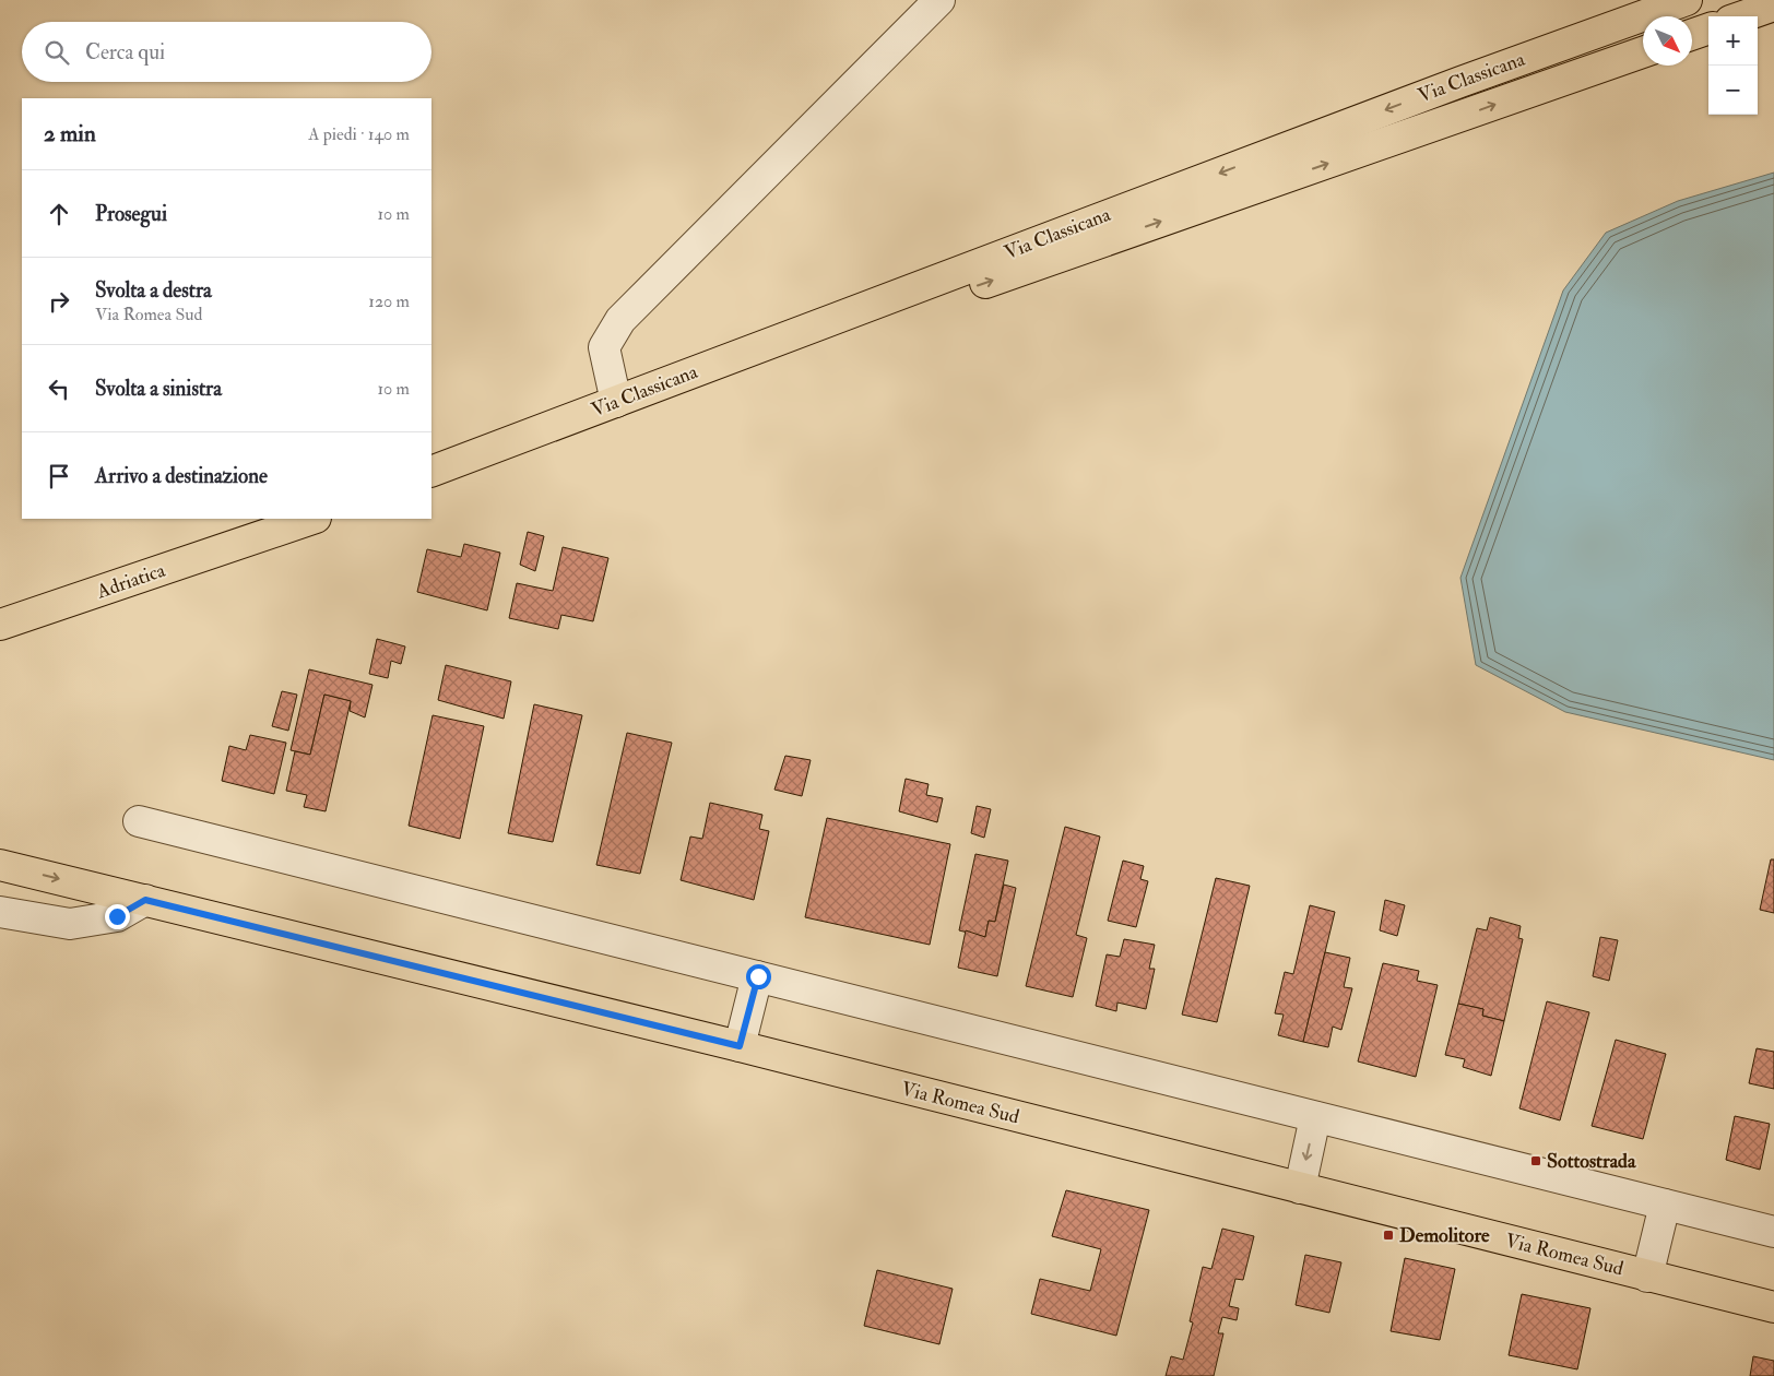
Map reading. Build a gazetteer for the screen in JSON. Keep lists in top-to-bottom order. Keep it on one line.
{"streets":{"main road":["Via Classicana","Adriatica","Via Romea Sud"]},"places":{"transit":["Sottostrada","Demolitore"]},"north":"bottom right","page":{"map_buttons":["+","−"],"search":"Cerca qui","heading":["2 min","A piedi · 140 m"],"list":[["Prosegui","10 m"],["Svolta a destra","Via Romea Sud","120 m"],["Svolta a sinistra","10 m"],"Arrivo a destinazione"]}}
